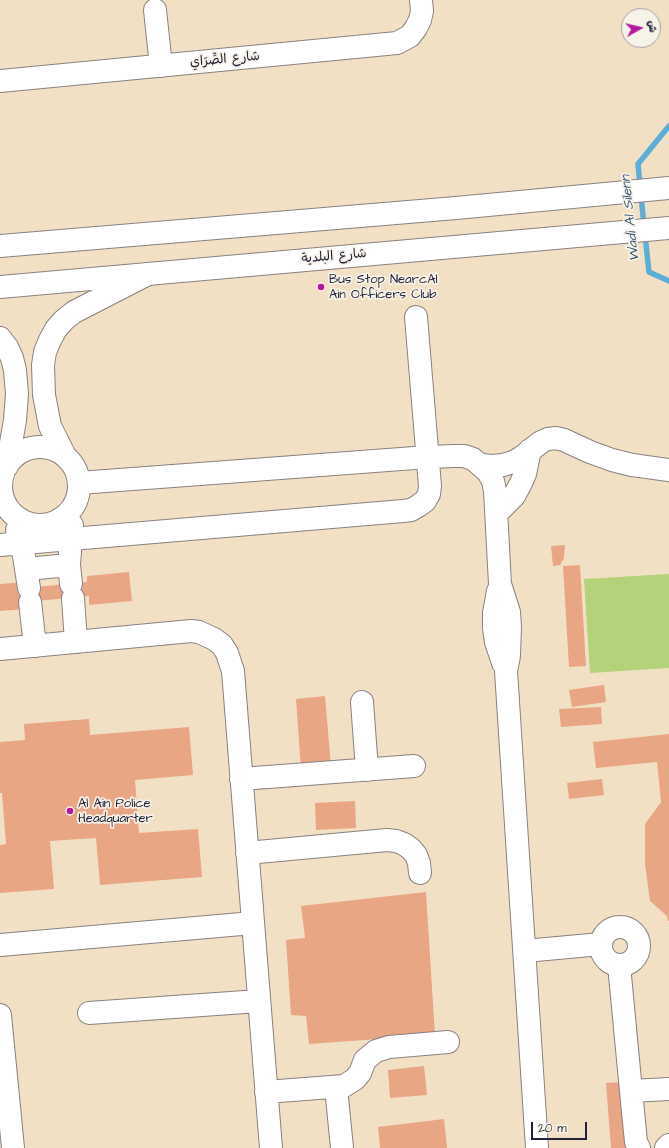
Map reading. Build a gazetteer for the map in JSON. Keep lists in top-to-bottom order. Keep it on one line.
{"streets":{"main road":["شارع الصِّرَاي","شارع البلدية"]},"water":["Wadi Al Silenn"],"places":["Bus Stop NearcAl Ain Officers Club","Al Ain Police Headquarter"],"scale_bar":"20 m","north":"right"}
